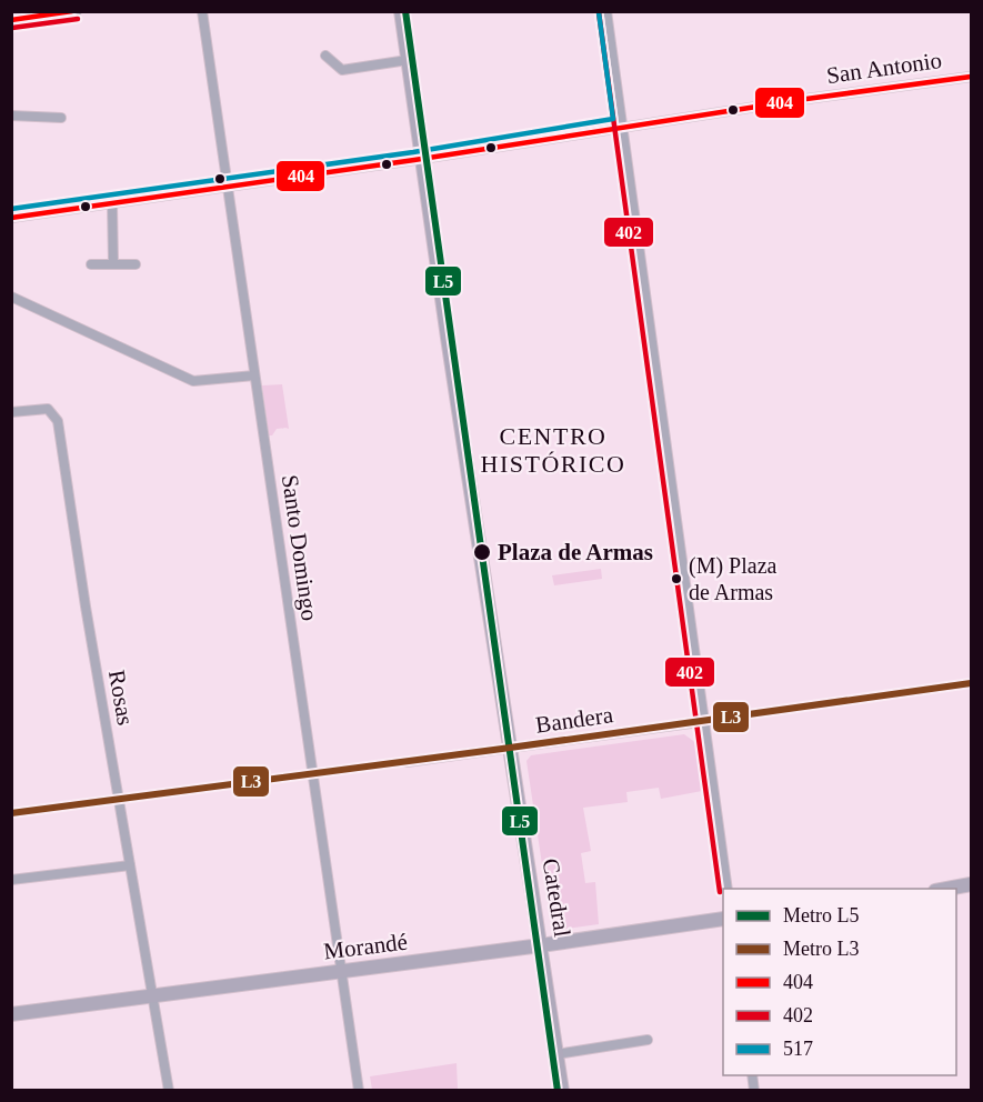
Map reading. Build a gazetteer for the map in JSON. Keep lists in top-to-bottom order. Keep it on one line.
{"streets":{"main road":["Catedral","Morandé"],"street":["San Antonio","Santo Domingo","Rosas","Bandera"]},"crossings":[["San Antonio","Santo Domingo"],["San Antonio","Catedral"],["Santo Domingo","Morandé"],["Rosas","Morandé"],["Bandera","Catedral"],["Catedral","Morandé"]],"districts":["CENTRO HISTÓRICO"],"places":["Plaza de Armas","(M) Plaza de Armas"],"lines":["metro line L5","transit line 404","transit line 402","transit line 517","metro line L3"],"legend":["Metro L5","Metro L3","404","402","517"]}
